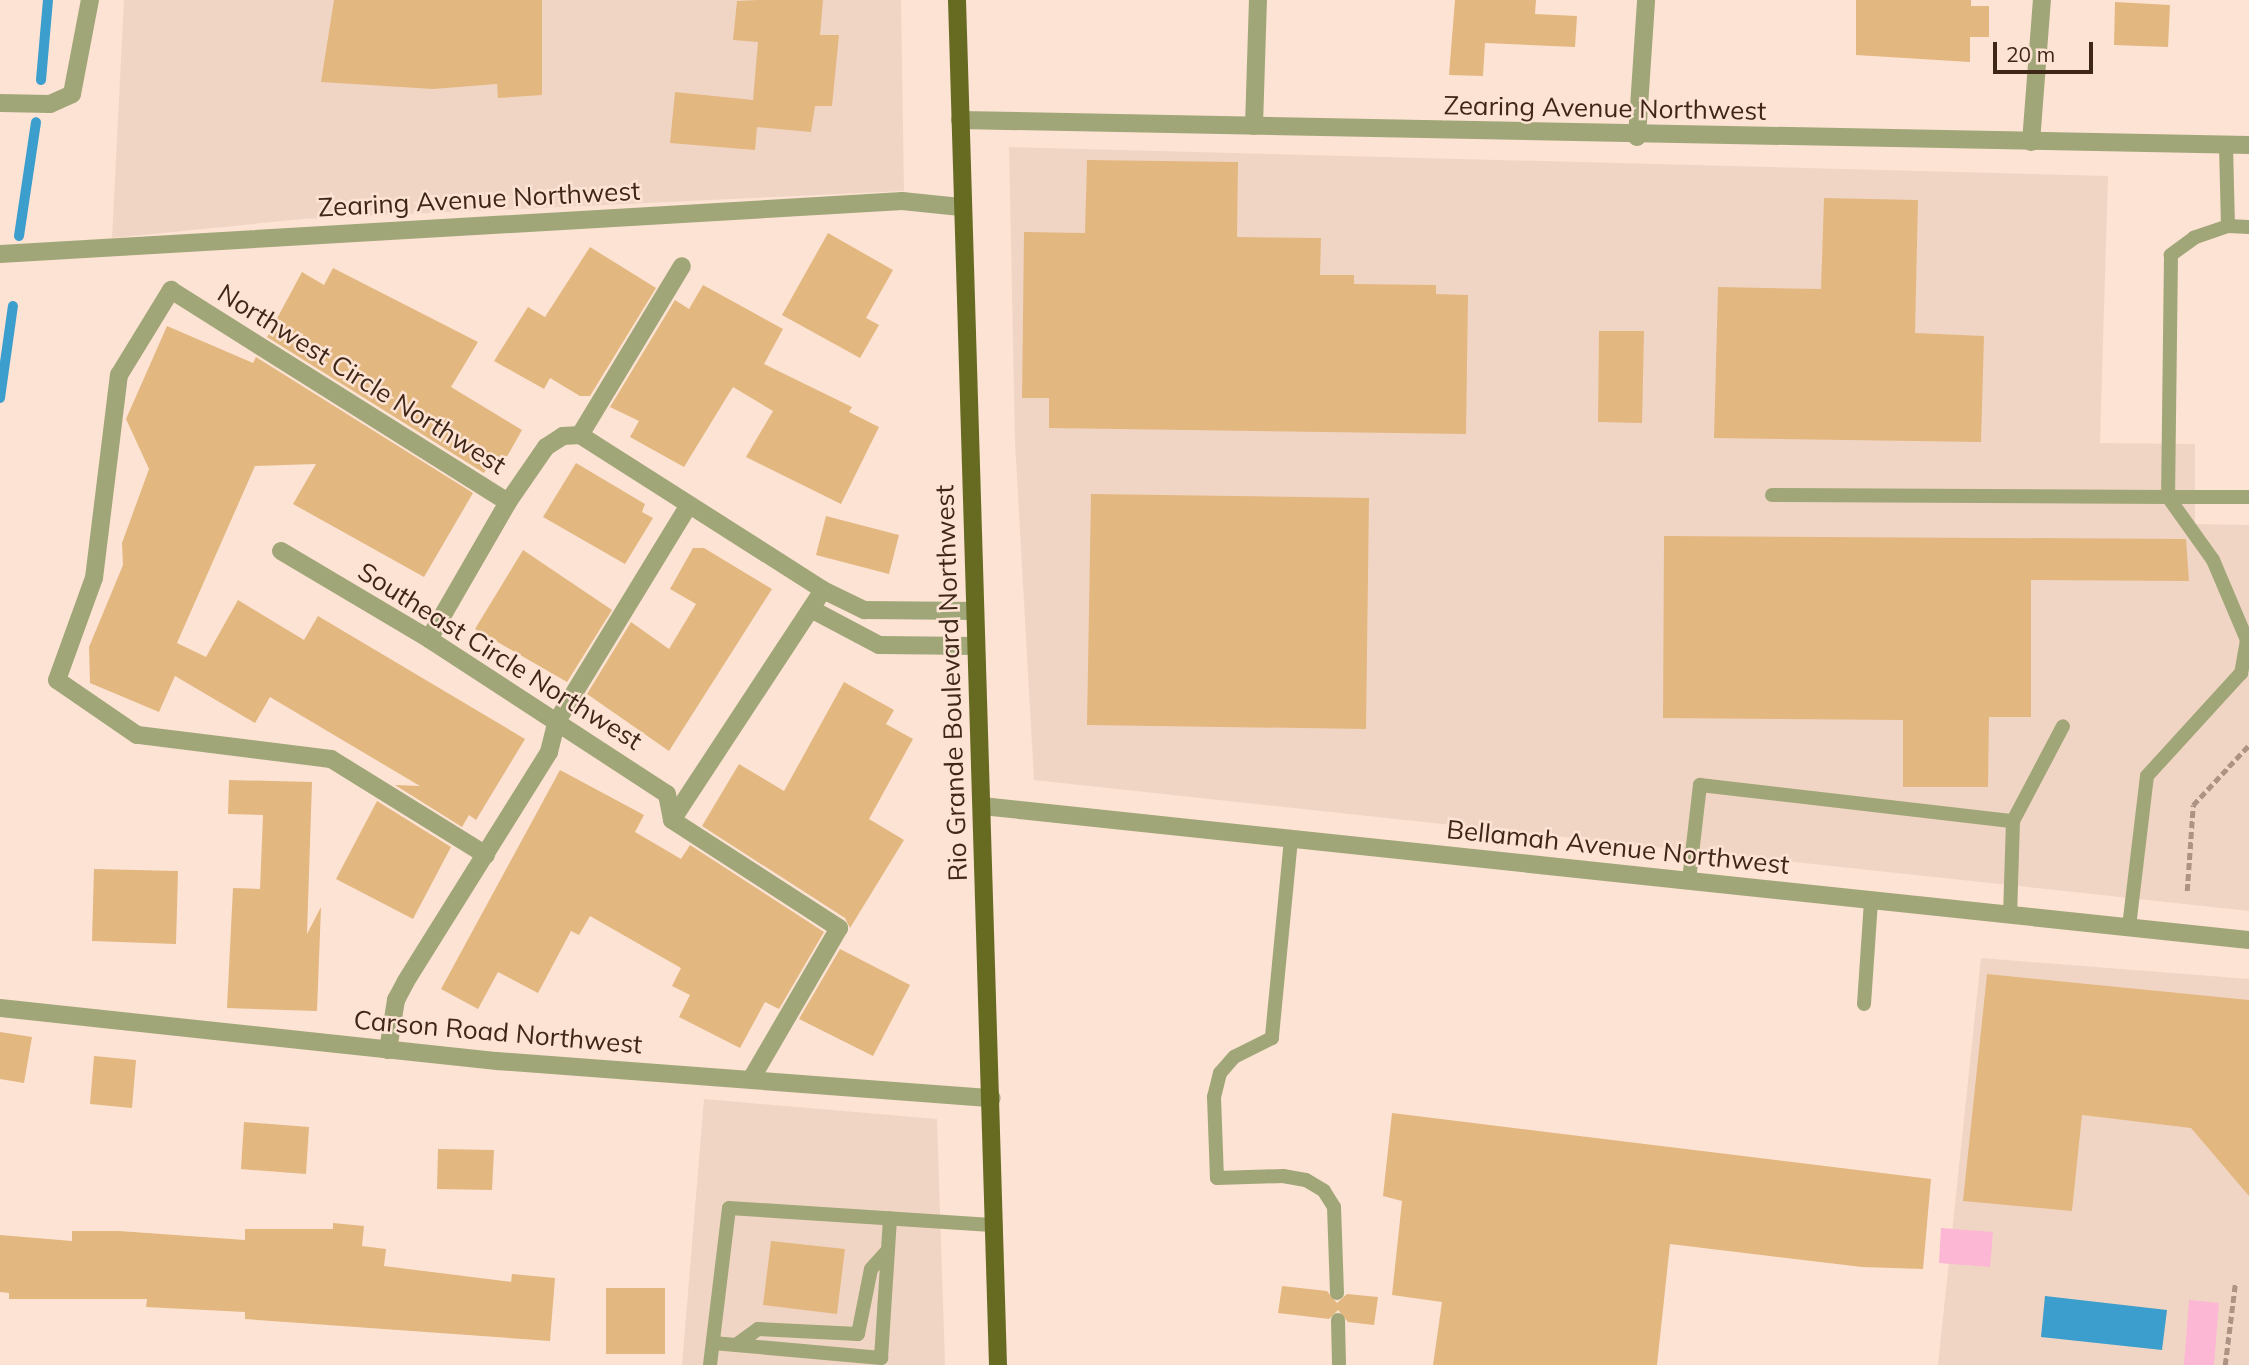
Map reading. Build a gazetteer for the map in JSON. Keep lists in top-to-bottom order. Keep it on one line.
{"streets":{"main road":["Rio Grande Boulevard Northwest"],"street":["Zearing Avenue Northwest","Northwest Circle Northwest","Southeast Circle Northwest","Bellamah Avenue Northwest","Carson Road Northwest"]},"crossings":[["Zearing Avenue Northwest","Rio Grande Boulevard Northwest"],["Rio Grande Boulevard Northwest","Bellamah Avenue Northwest"],["Rio Grande Boulevard Northwest","Carson Road Northwest"]],"scale_bar":"20 m"}
